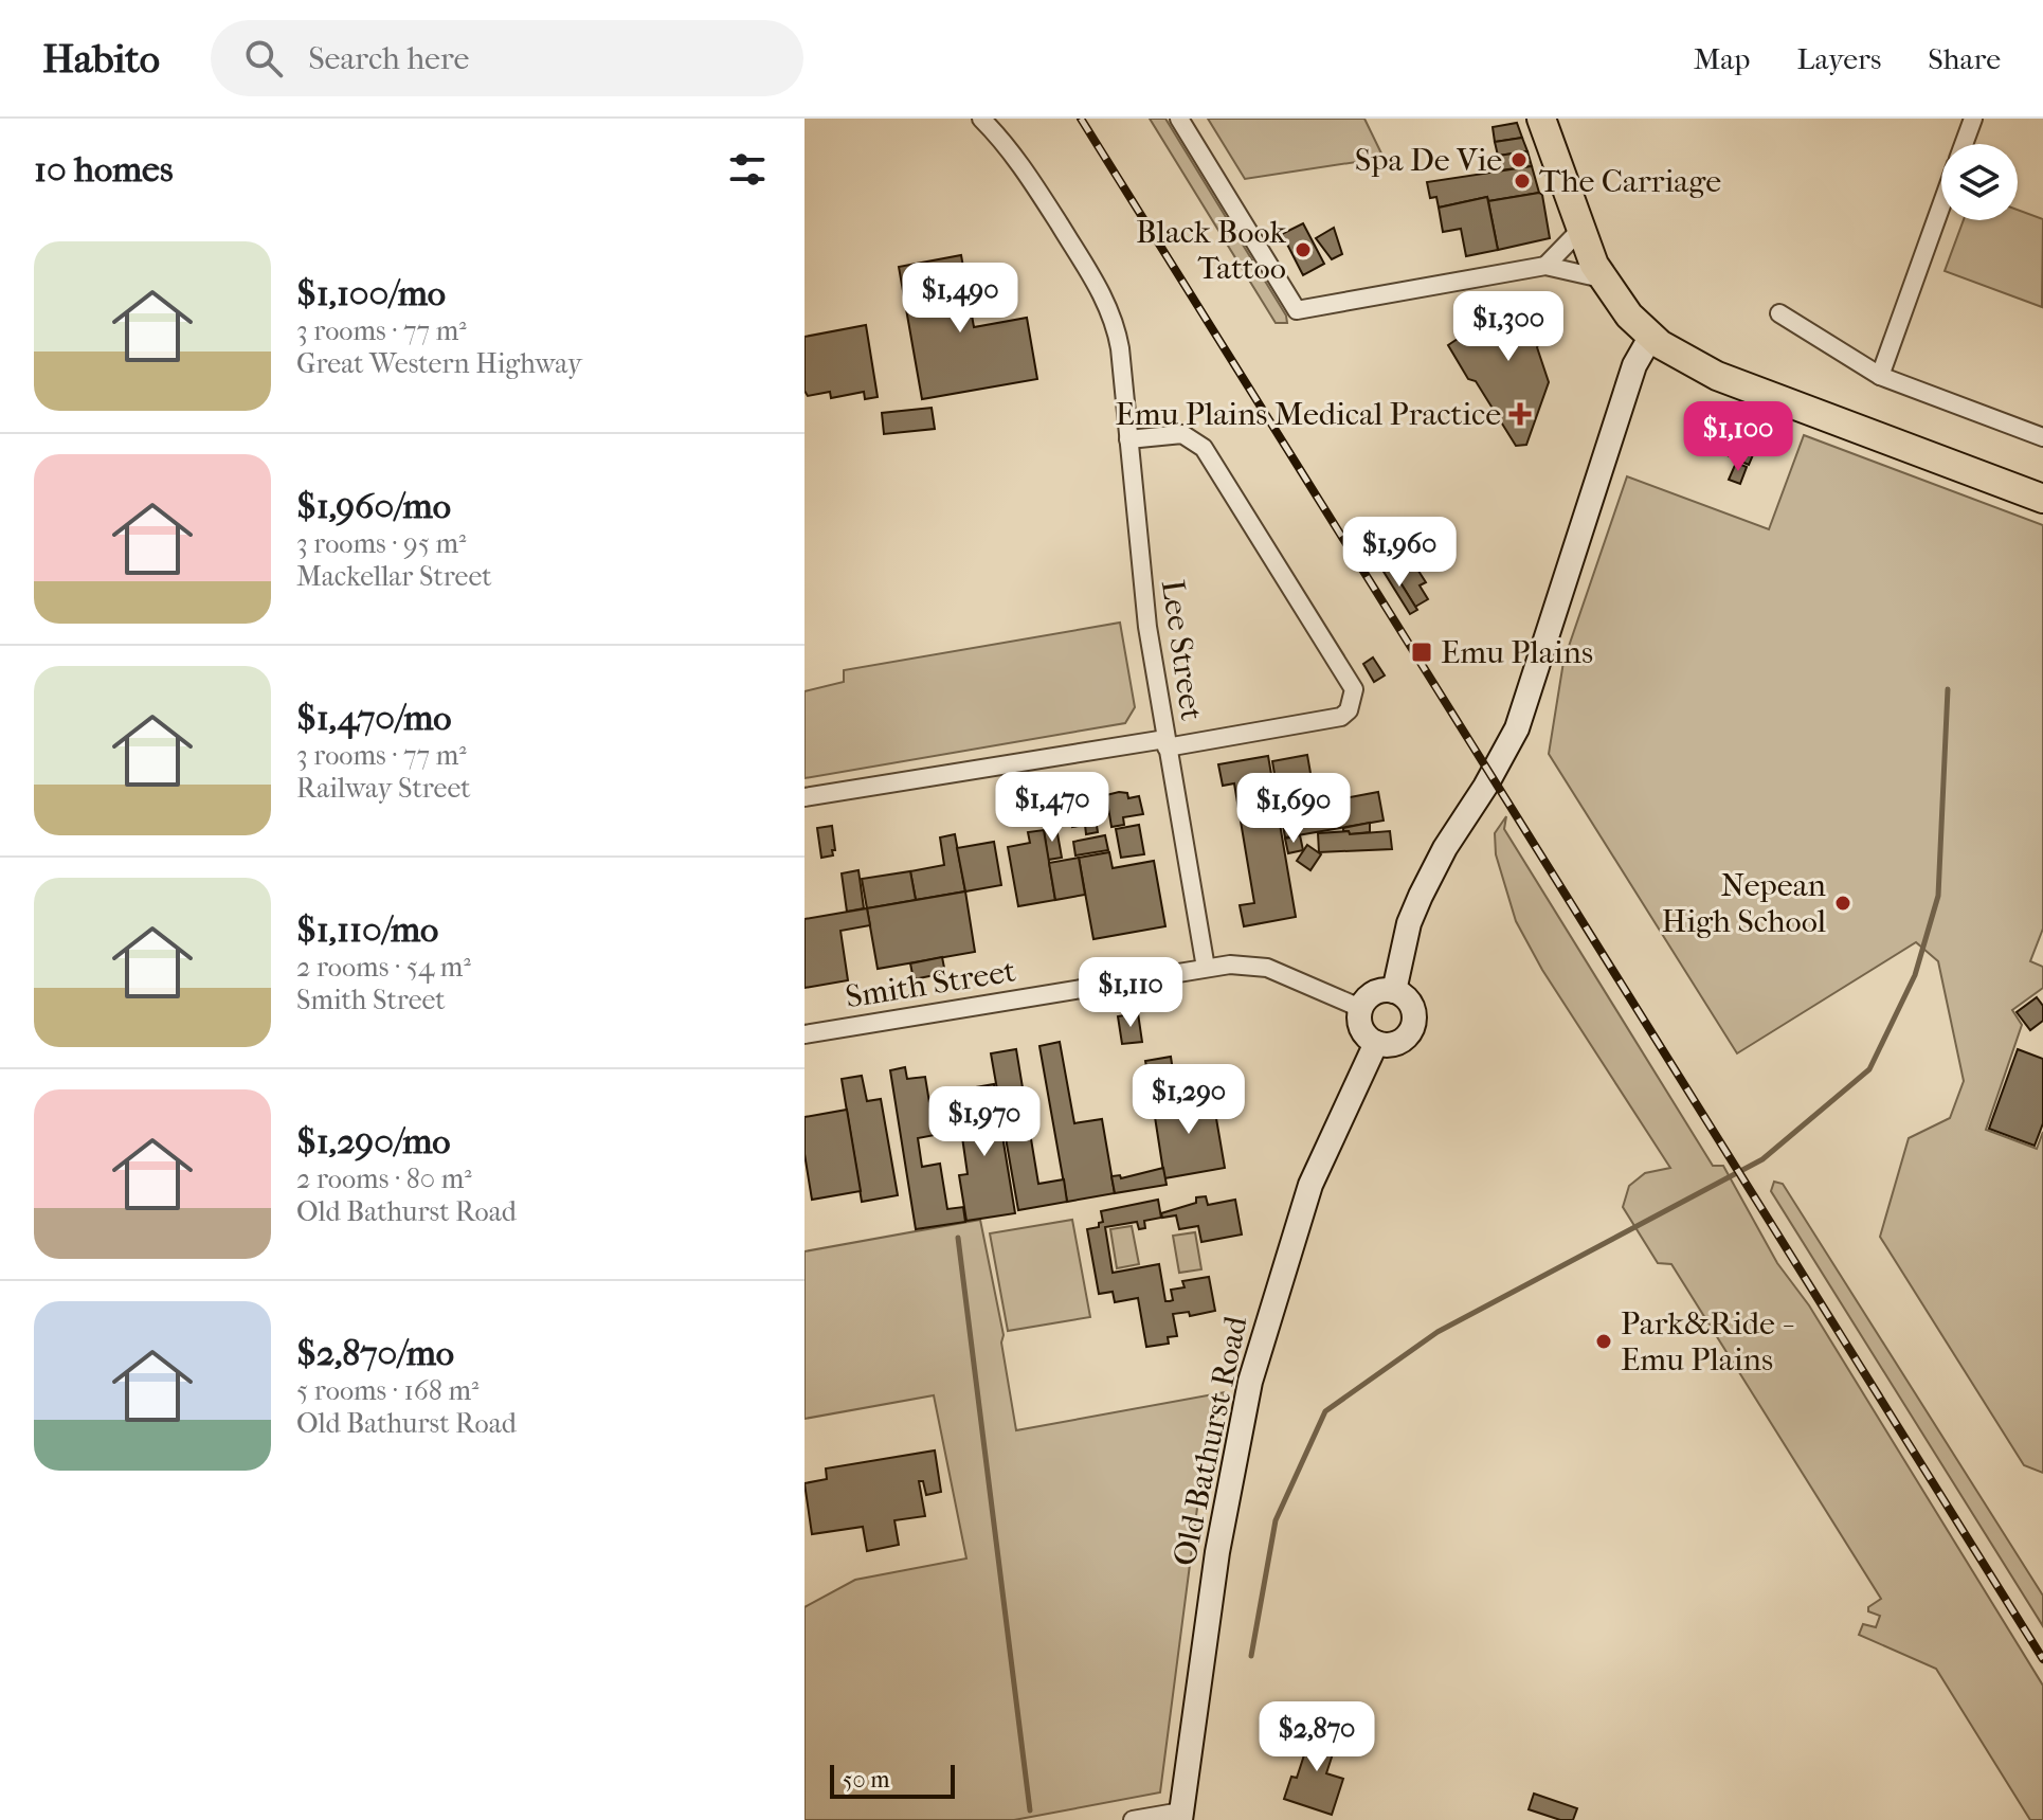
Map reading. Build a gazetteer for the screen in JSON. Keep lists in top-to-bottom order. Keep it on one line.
{"streets":{"main road":["Old Bathurst Road"],"street":["Lee Street","Smith Street"]},"crossings":[["Lee Street","Smith Street"],["Smith Street","Old Bathurst Road"]],"places":{"other":["Spa De Vie","The Carriage","Black Book Tattoo","Nepean High School","Park&Ride - Emu Plains"],"health":["Emu Plains Medical Practice"],"transit":["Emu Plains"]},"scale_bar":"50 m","page":{"header":"Habito","search":"Search here","nav":["Map","Layers","Share"],"heading":"10 homes","list":[{"name":"$1,100/mo","note":"3 rooms · 77 m² · Great Western Highway"},{"name":"$1,960/mo","note":"3 rooms · 95 m² · Mackellar Street"},{"name":"$1,470/mo","note":"3 rooms · 77 m² · Railway Street"},{"name":"$1,110/mo","note":"2 rooms · 54 m² · Smith Street"},{"name":"$1,290/mo","note":"2 rooms · 80 m² · Old Bathurst Road"},{"name":"$2,870/mo","note":"5 rooms · 168 m² · Old Bathurst Road"}],"price":["$1,490","$1,300","$1,100","$1,960","$1,470","$1,690","$1,110","$1,290","$1,970","$2,870"],"scale":"50 m"}}
